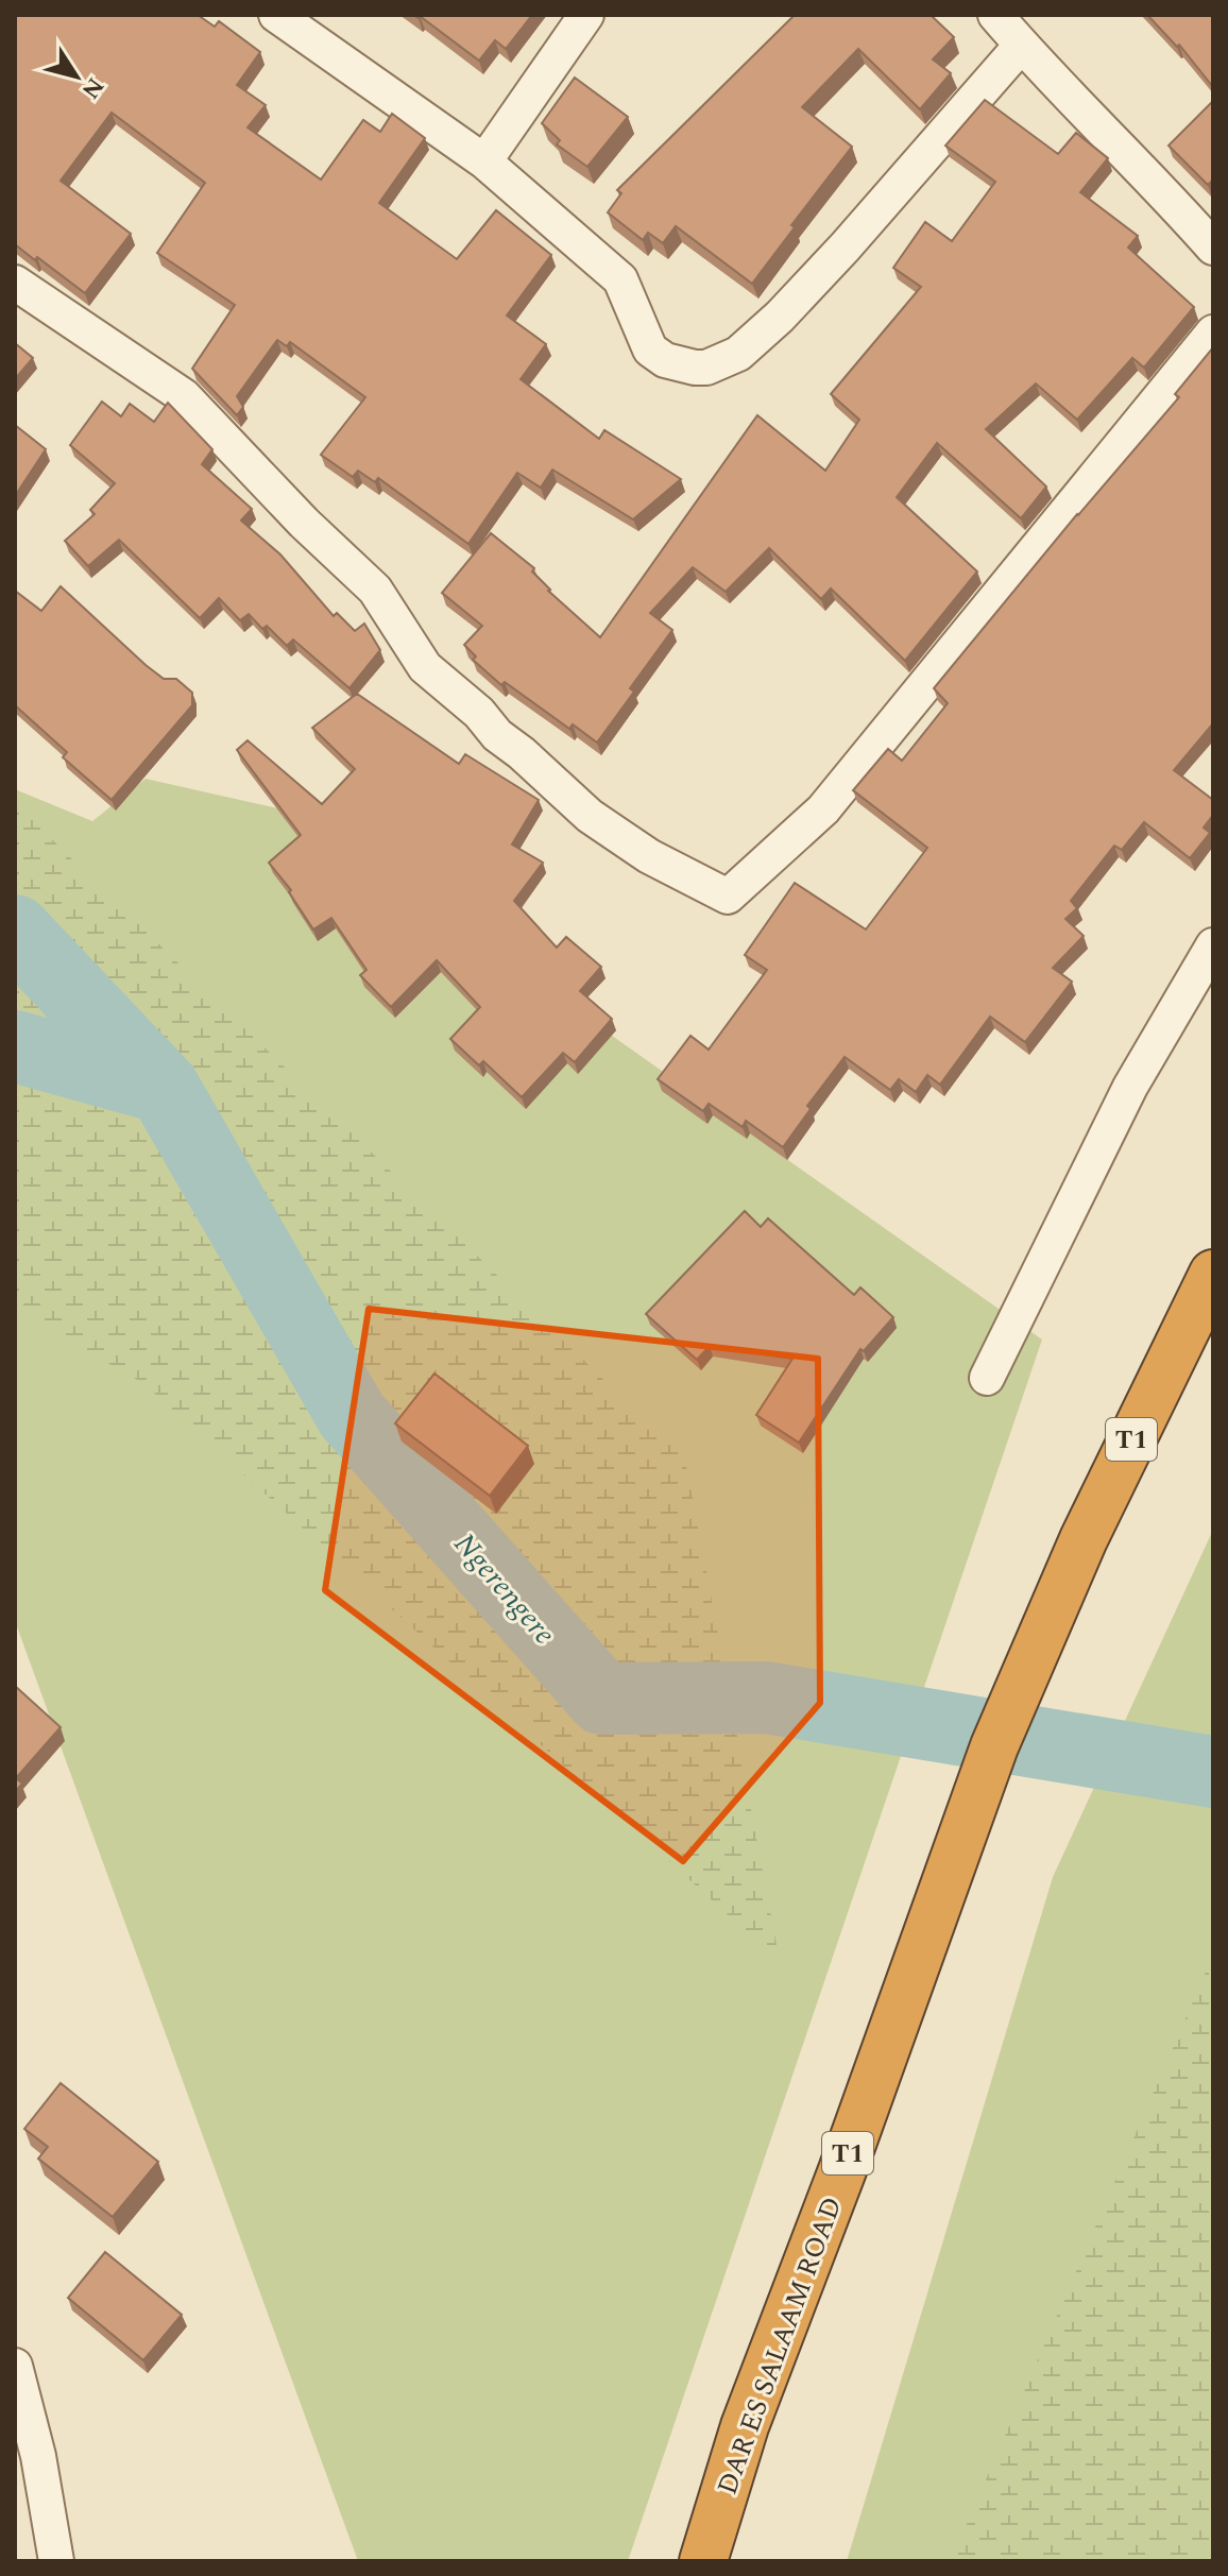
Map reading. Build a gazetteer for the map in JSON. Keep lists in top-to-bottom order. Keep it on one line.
{"streets":{"highway":["T1","DAR ES SALAAM ROAD"]},"water":["Ngerengere"],"north":"bottom right"}
